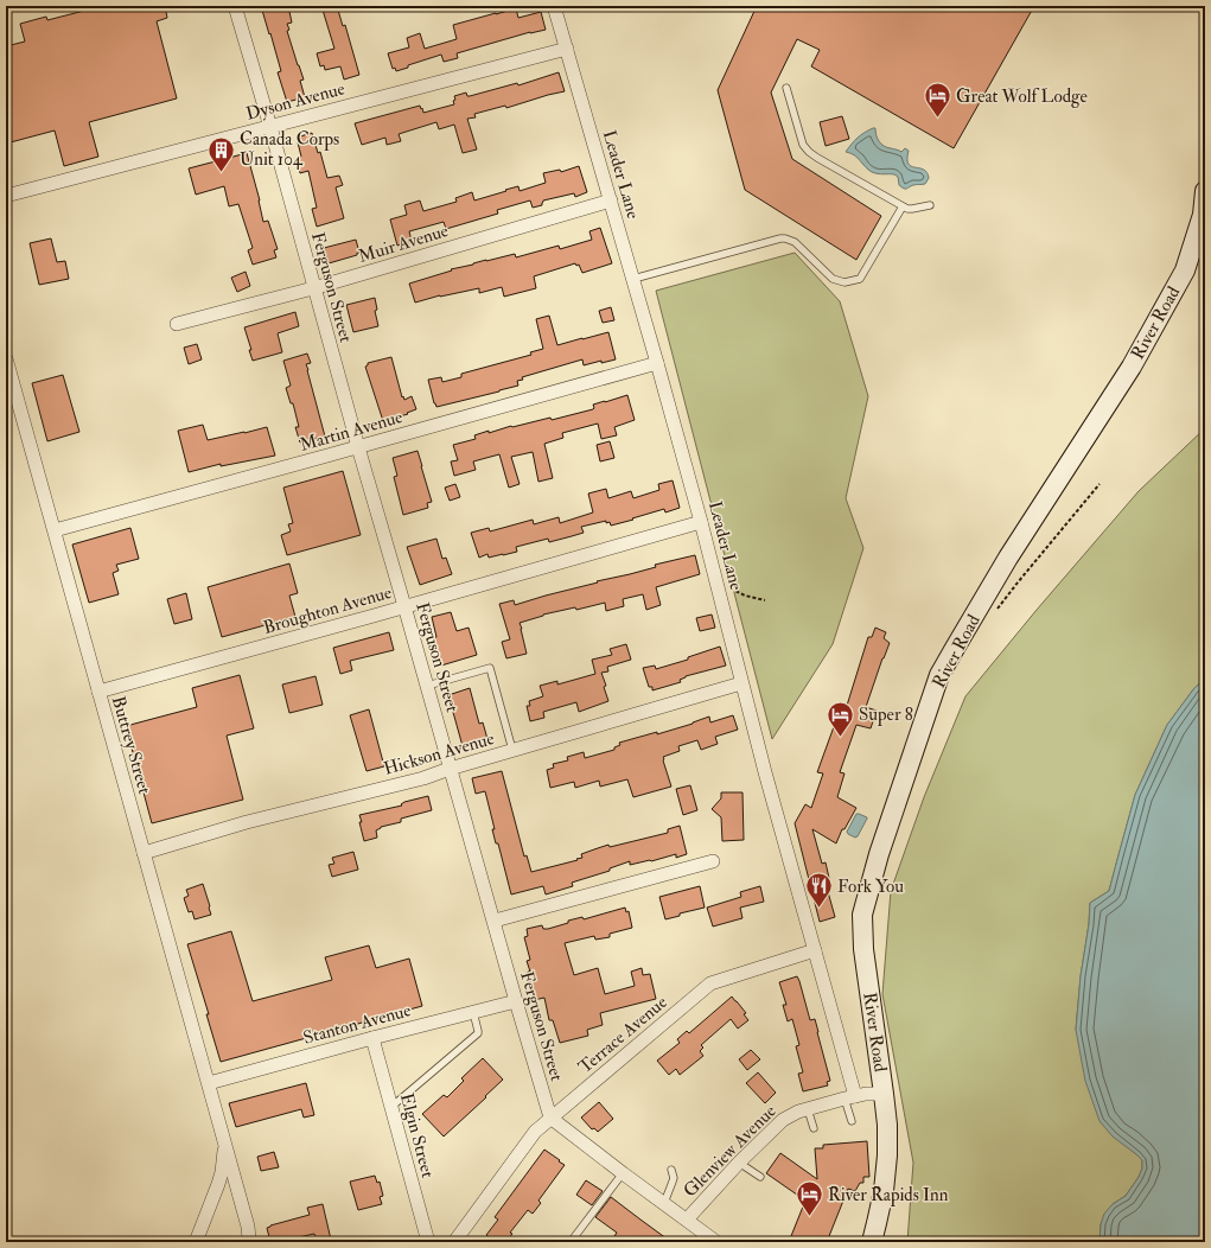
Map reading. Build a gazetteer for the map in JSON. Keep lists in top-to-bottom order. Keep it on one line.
{"streets":{"main road":["River Road"],"street":["Dyson Avenue","Leader Lane","Muir Avenue","Ferguson Street","Martin Avenue","Broughton Avenue","Buttrey Street","Hickson Avenue","Stanton Avenue","Terrace Avenue","Elgin Street","Glenview Avenue"]},"crossings":[["Dyson Avenue","Leader Lane"],["Dyson Avenue","Ferguson Street"],["Leader Lane","Muir Avenue"],["Leader Lane","Martin Avenue"],["Leader Lane","Broughton Avenue"],["Leader Lane","Hickson Avenue"],["Leader Lane","Terrace Avenue"],["Leader Lane","Glenview Avenue"],["Muir Avenue","Ferguson Street"],["Ferguson Street","Martin Avenue"],["Ferguson Street","Broughton Avenue"],["Ferguson Street","Hickson Avenue"],["Ferguson Street","Stanton Avenue"],["Ferguson Street","Terrace Avenue"],["River Road","Glenview Avenue"],["Martin Avenue","Buttrey Street"],["Broughton Avenue","Buttrey Street"],["Buttrey Street","Hickson Avenue"],["Buttrey Street","Stanton Avenue"],["Stanton Avenue","Elgin Street"]],"places":{"hotel":["Great Wolf Lodge","Super 8","River Rapids Inn"],"building":["Canada Corps Unit 104"],"restaurant":["Fork You"]}}
